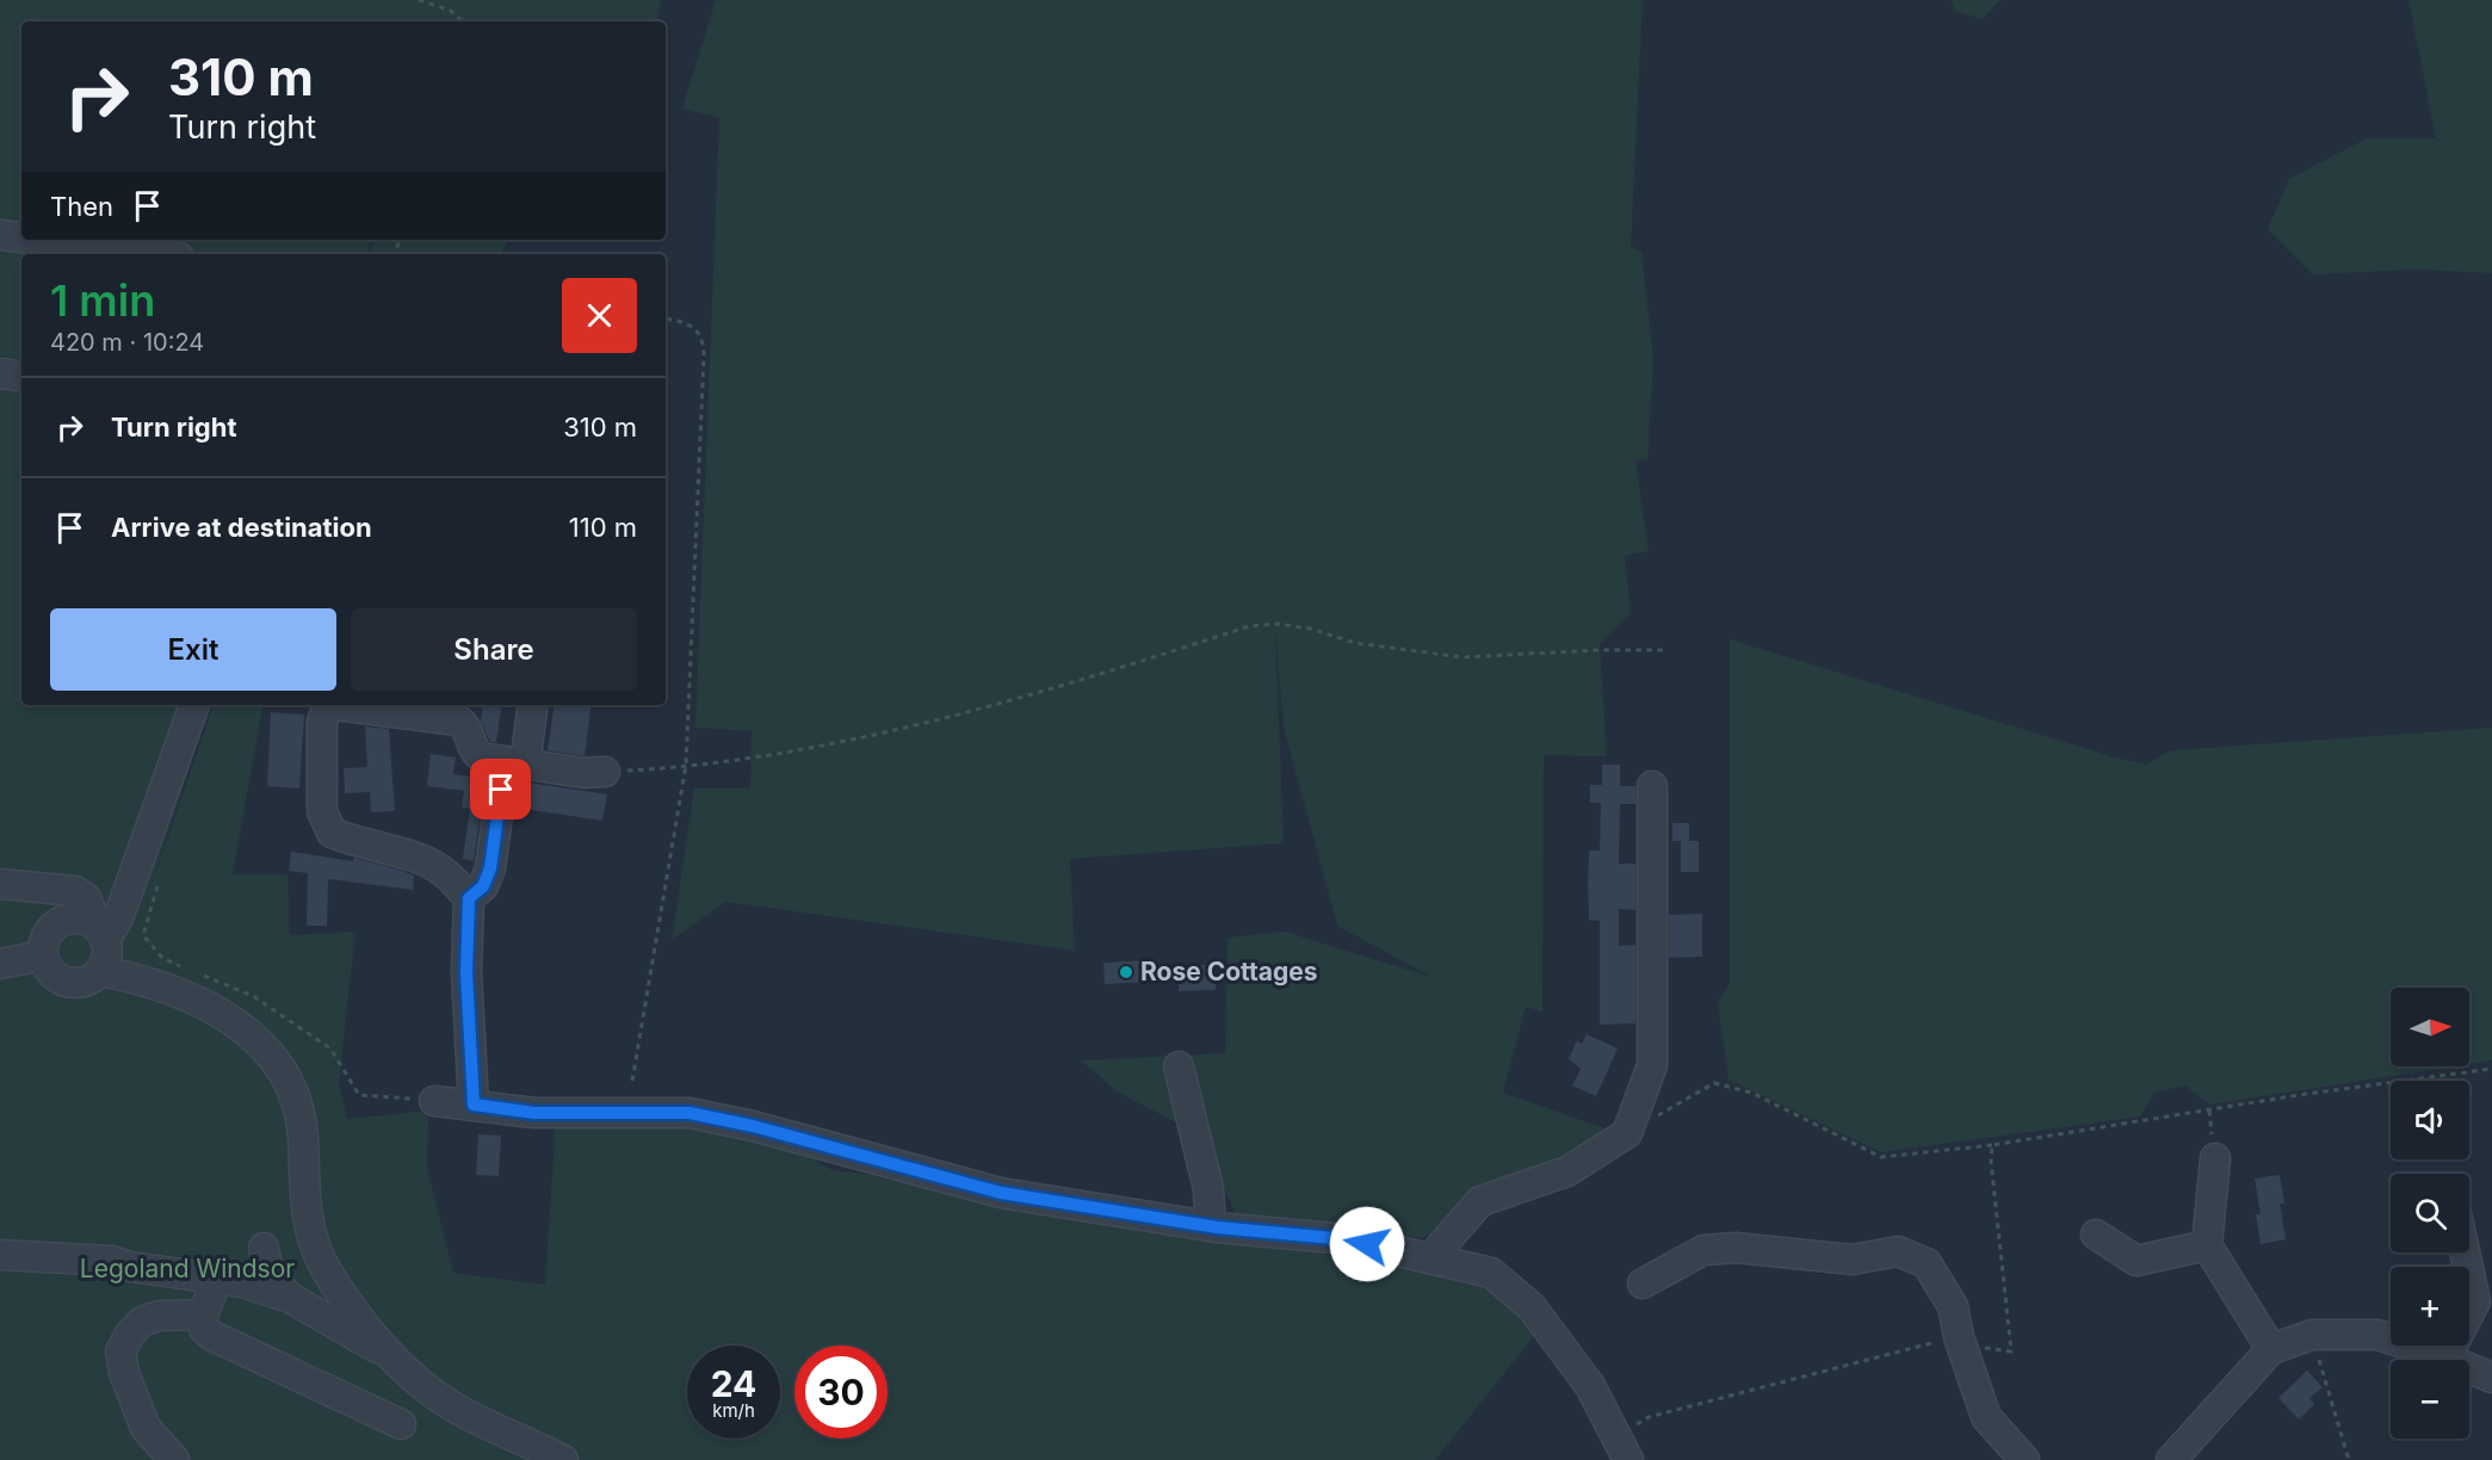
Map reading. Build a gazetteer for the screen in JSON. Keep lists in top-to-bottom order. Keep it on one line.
{"parks":["Legoland Windsor"],"places":["Rose Cottages"],"north":"right","page":{"turn":["310 m","Turn right"],"then":"Then","heading":["1 min","420 m · 10:24"],"list":[{"name":"Turn right","value":"310 m"},{"name":"Arrive at destination","value":"110 m"}],"buttons":["Exit","Share"],"map_buttons":["+","−"],"speed":"24 km/h","limit":"30"}}
